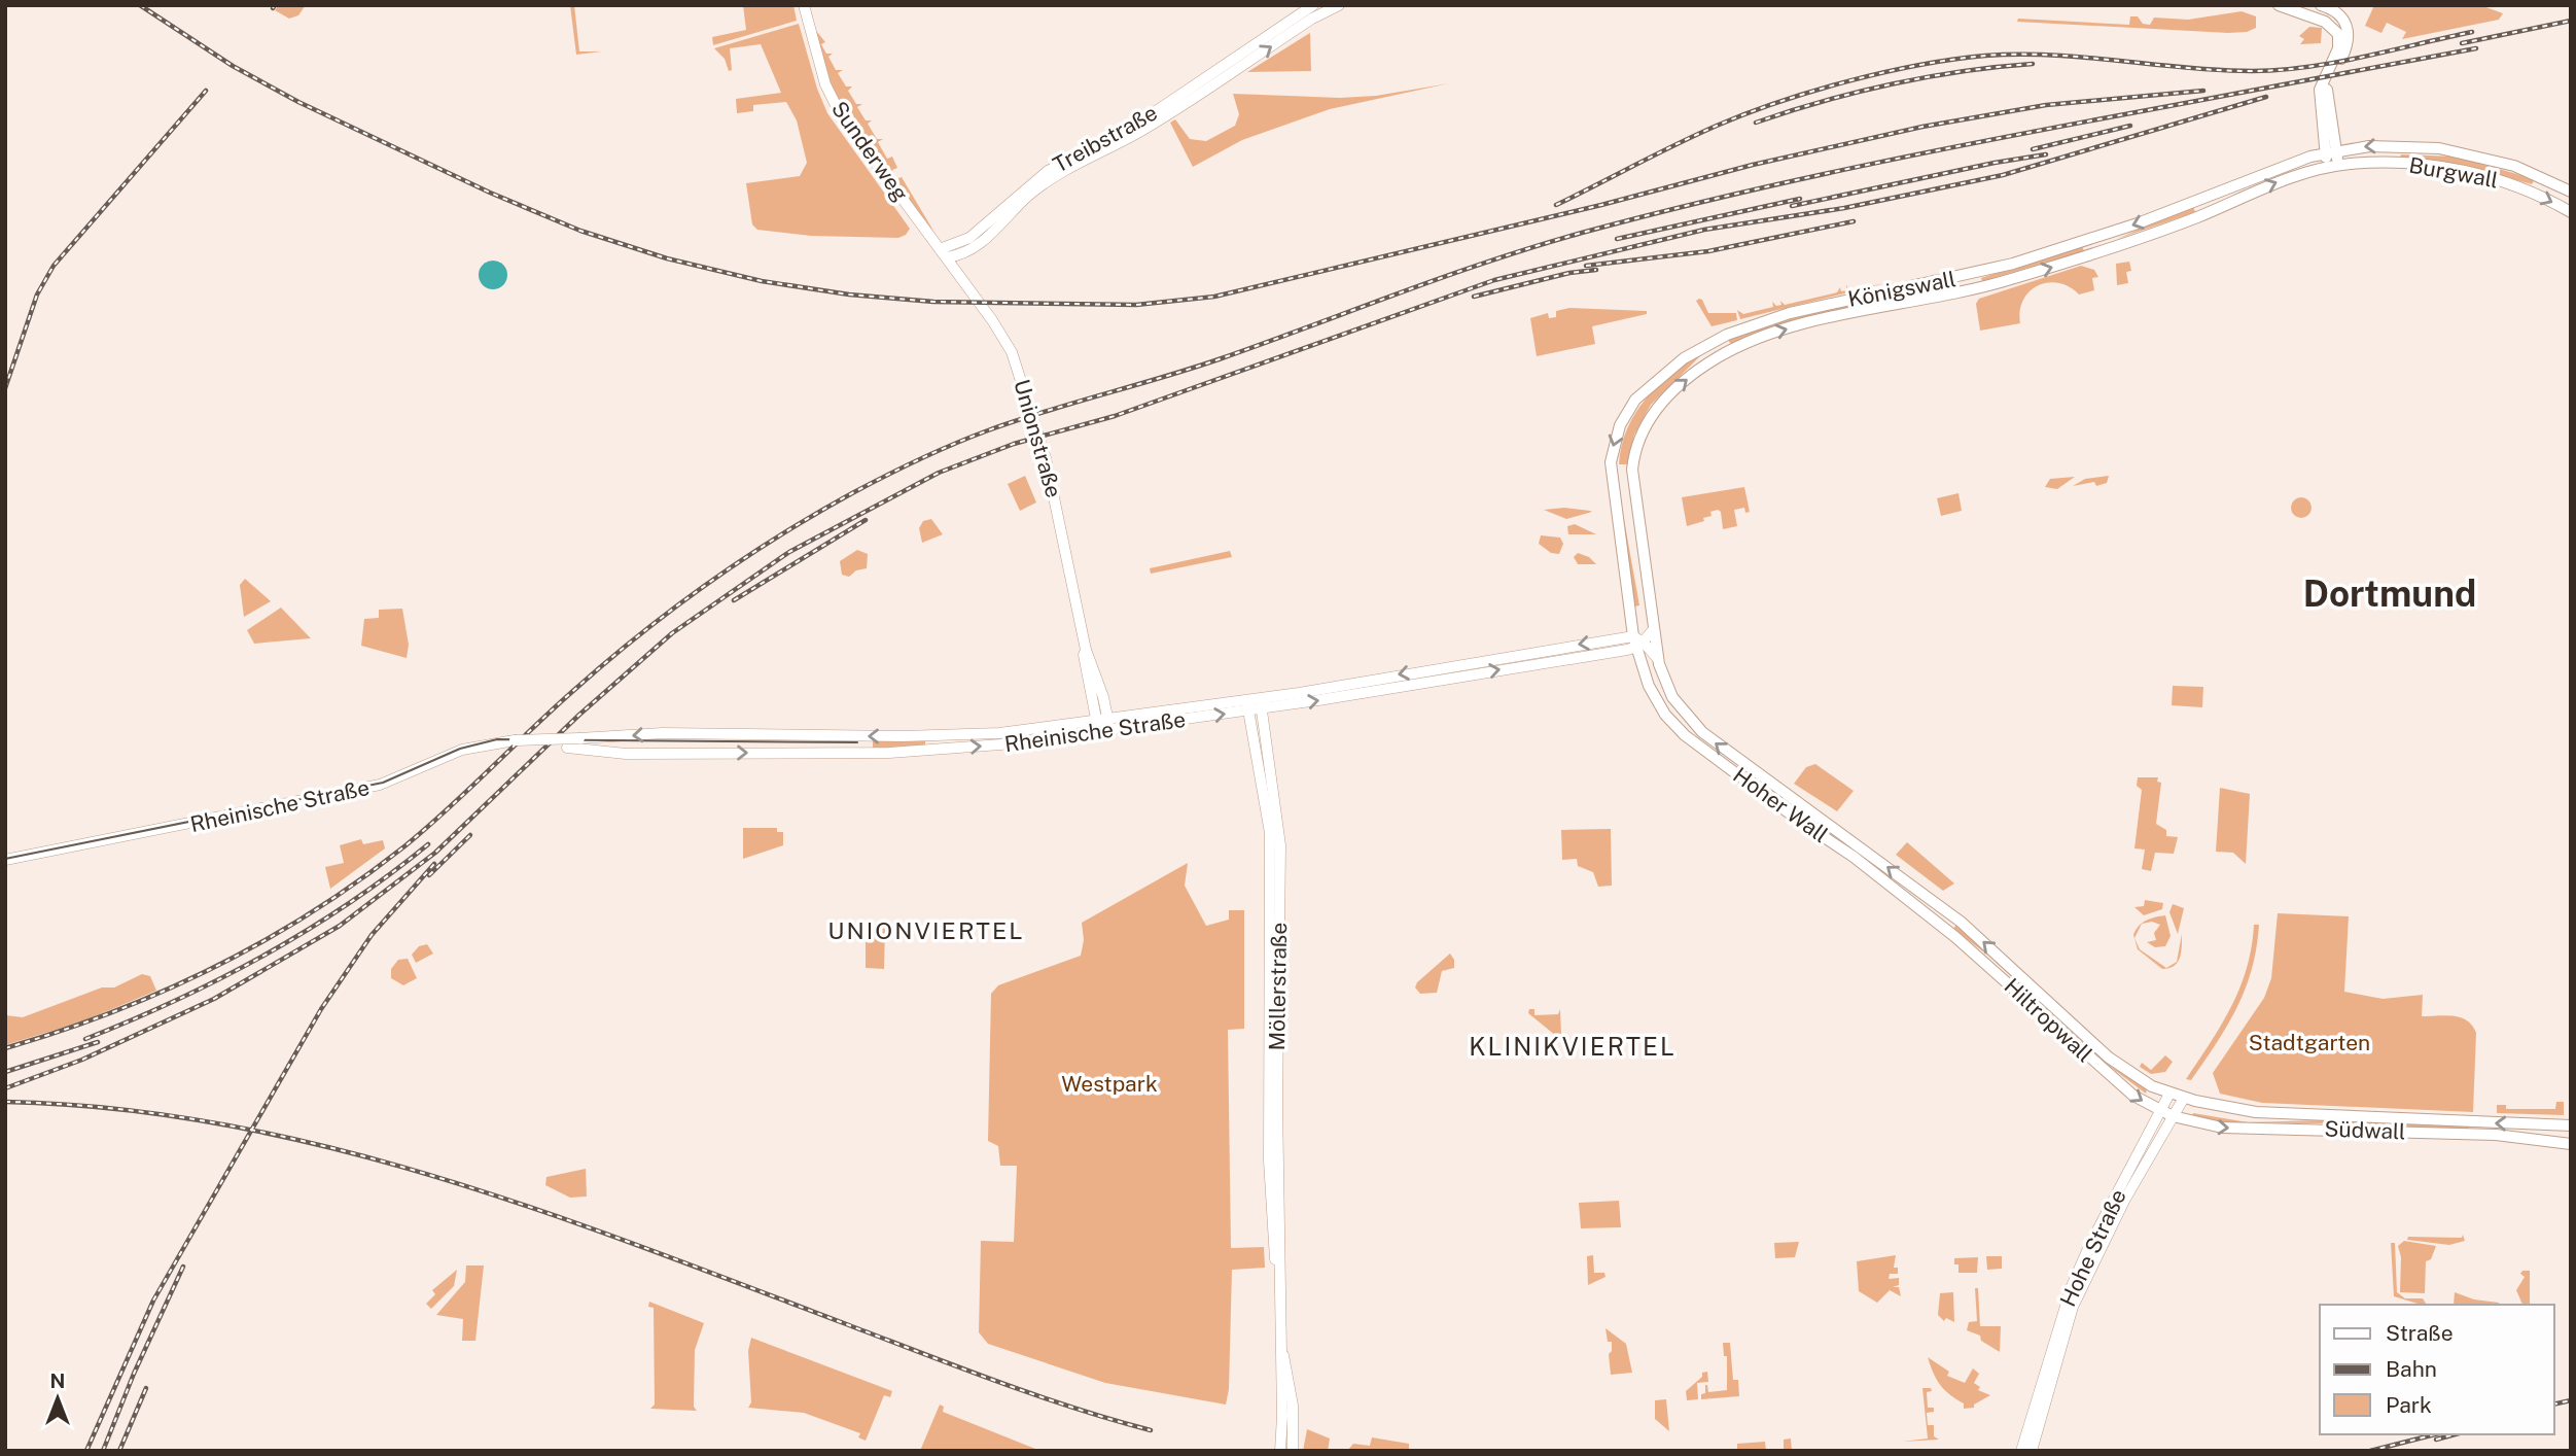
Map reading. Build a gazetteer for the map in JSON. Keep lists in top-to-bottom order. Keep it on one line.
{"streets":{"main road":["Treibstraße","Sunderweg","Burgwall","Königswall","Unionstraße","Rheinische Straße","Hoher Wall","Möllerstraße","Hiltropwall","Südwall","Hohe Straße"]},"crossings":[["Treibstraße","Sunderweg"],["Treibstraße","Unionstraße"],["Sunderweg","Unionstraße"],["Burgwall","Königswall"],["Königswall","Rheinische Straße"],["Königswall","Hoher Wall"],["Unionstraße","Rheinische Straße"],["Rheinische Straße","Hoher Wall"],["Rheinische Straße","Möllerstraße"],["Hoher Wall","Hiltropwall"],["Hiltropwall","Südwall"],["Hiltropwall","Hohe Straße"],["Südwall","Hohe Straße"]],"districts":["Dortmund","UNIONVIERTEL","KLINIKVIERTEL"],"parks":["Stadtgarten","Westpark"],"legend":["Straße","Bahn","Park"],"north":"top"}
